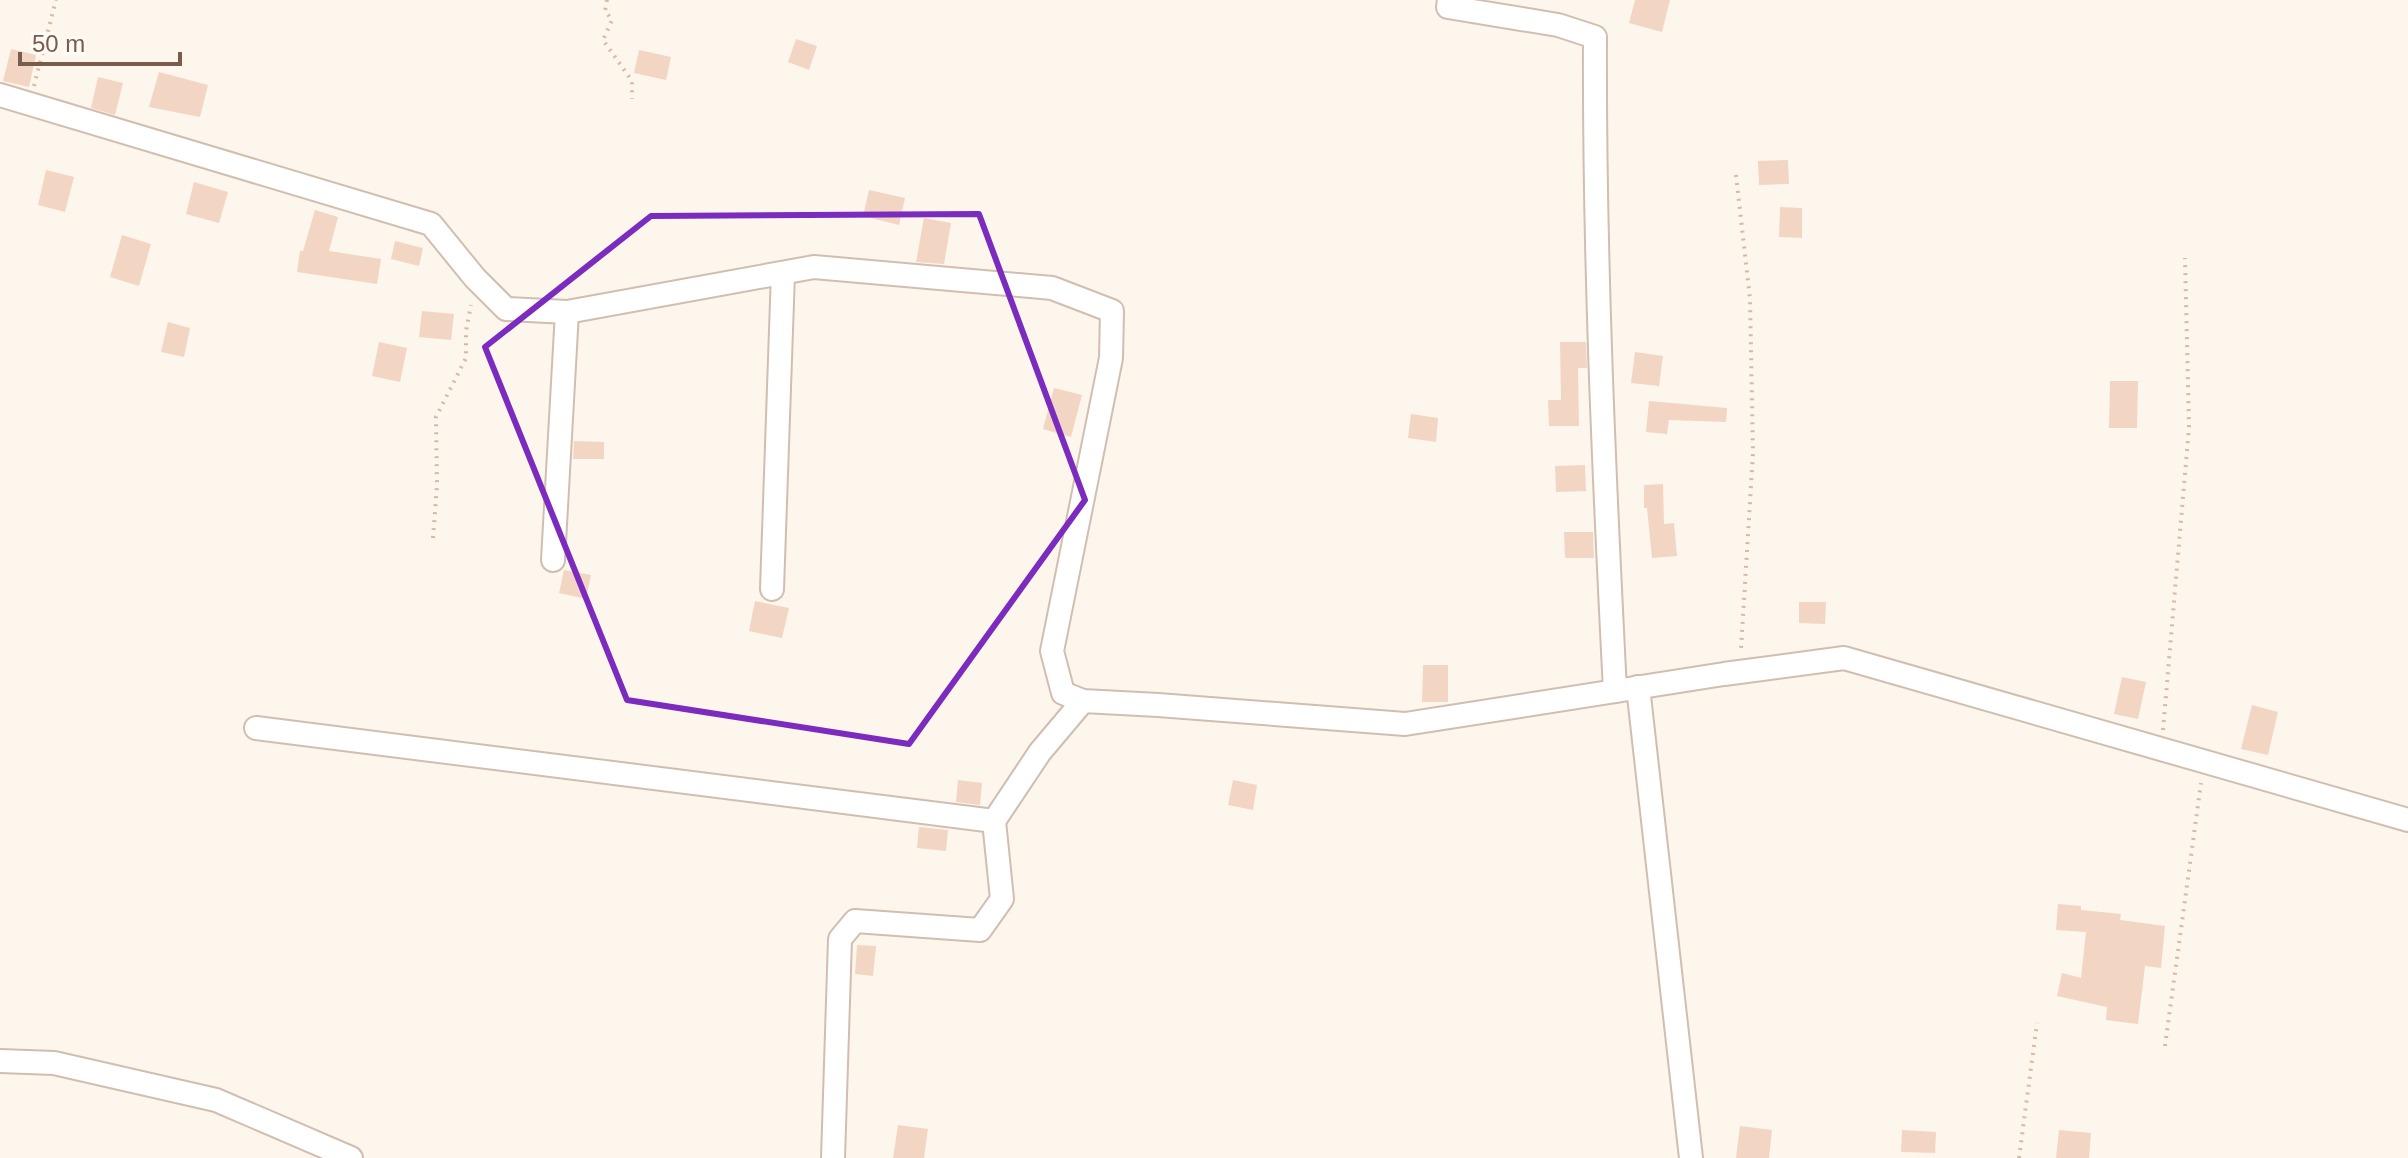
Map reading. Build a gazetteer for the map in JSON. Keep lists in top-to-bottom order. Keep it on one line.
{"scale_bar":"50 m"}
